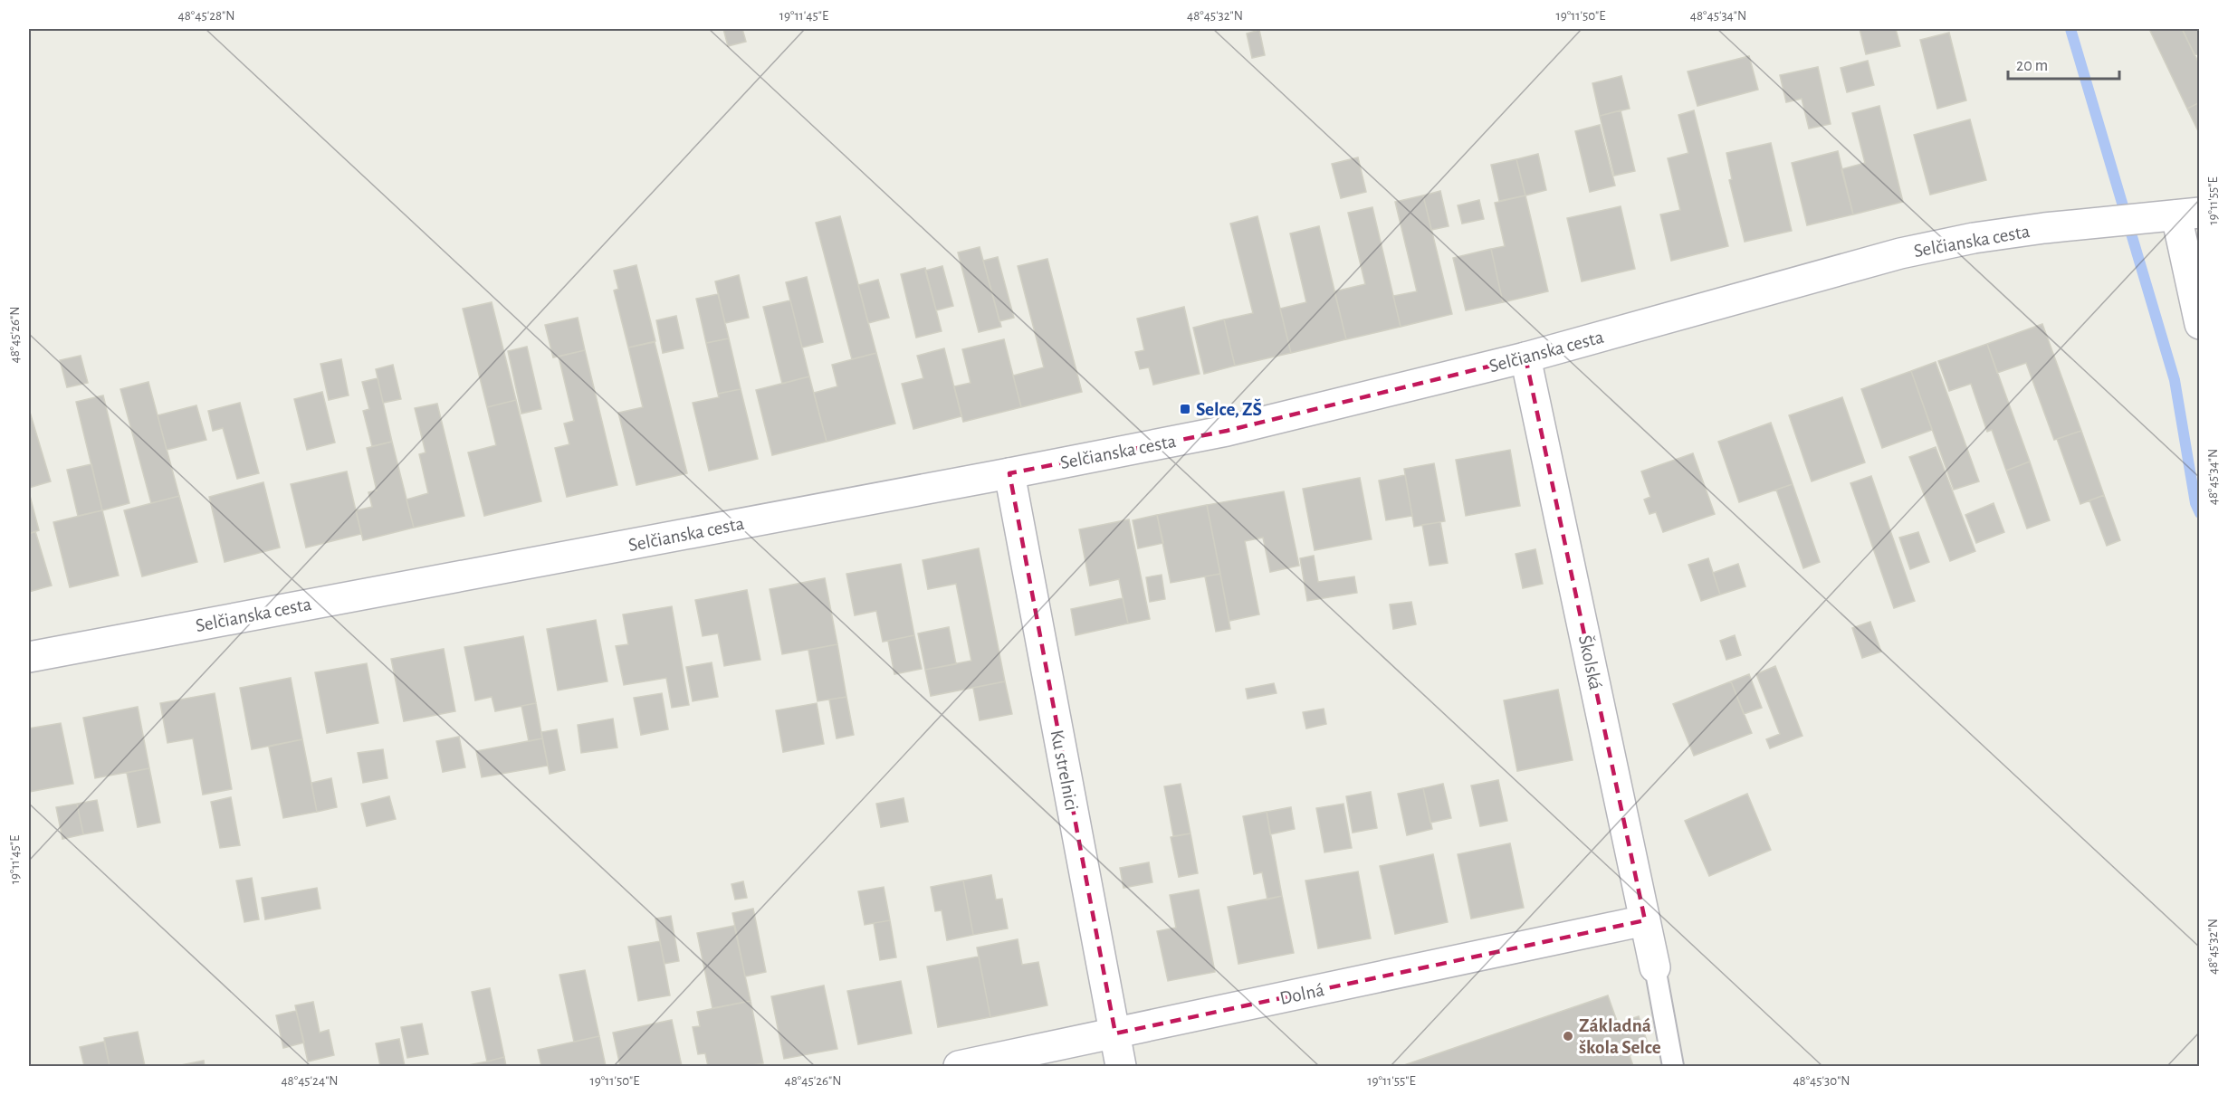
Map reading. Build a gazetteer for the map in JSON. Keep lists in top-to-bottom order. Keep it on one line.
{"streets":{"street":["Selčianska cesta","Školská","Ku strelnici","Dolná"]},"crossings":[["Selčianska cesta","Školská"],["Selčianska cesta","Ku strelnici"],["Školská","Dolná"],["Ku strelnici","Dolná"]],"places":{"transit":["Selce, ZŠ"],"other":["Základná škola Selce"]},"scale_bar":"20 m","coordinates":["48°45'28\"N","19°11'45\"E","48°45'32\"N","19°11'50\"E","48°45'34\"N","19°11'55\"E","48°45'26\"N","48°45'24\"N","48°45'30\"N"]}
